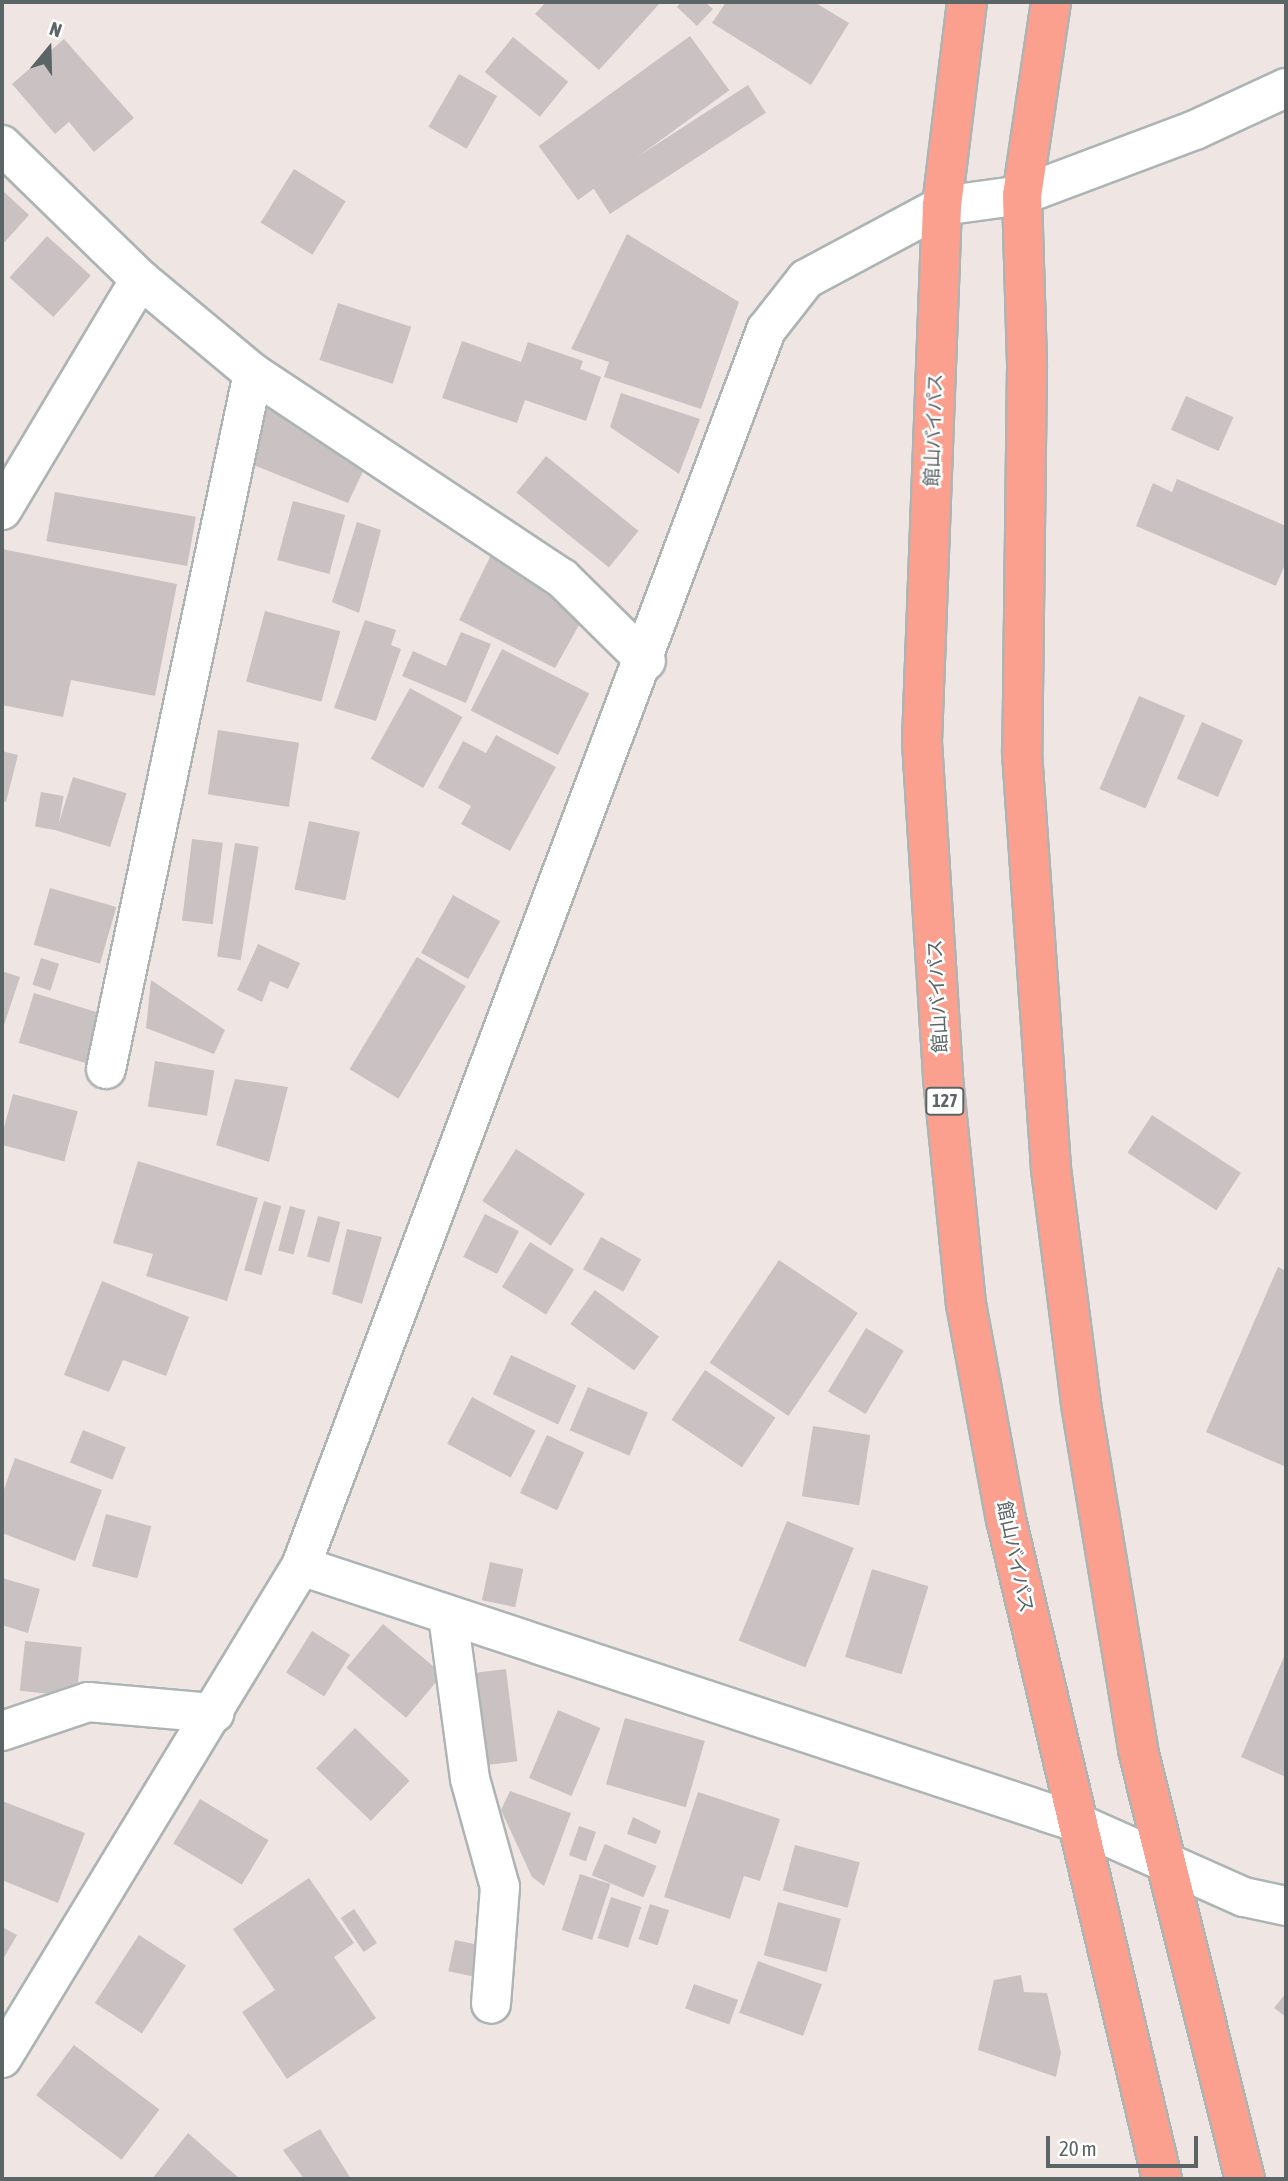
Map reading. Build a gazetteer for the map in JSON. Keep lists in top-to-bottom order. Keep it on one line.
{"streets":{"highway":["館山バイパス","127"]},"scale_bar":"20 m","north":"top"}
